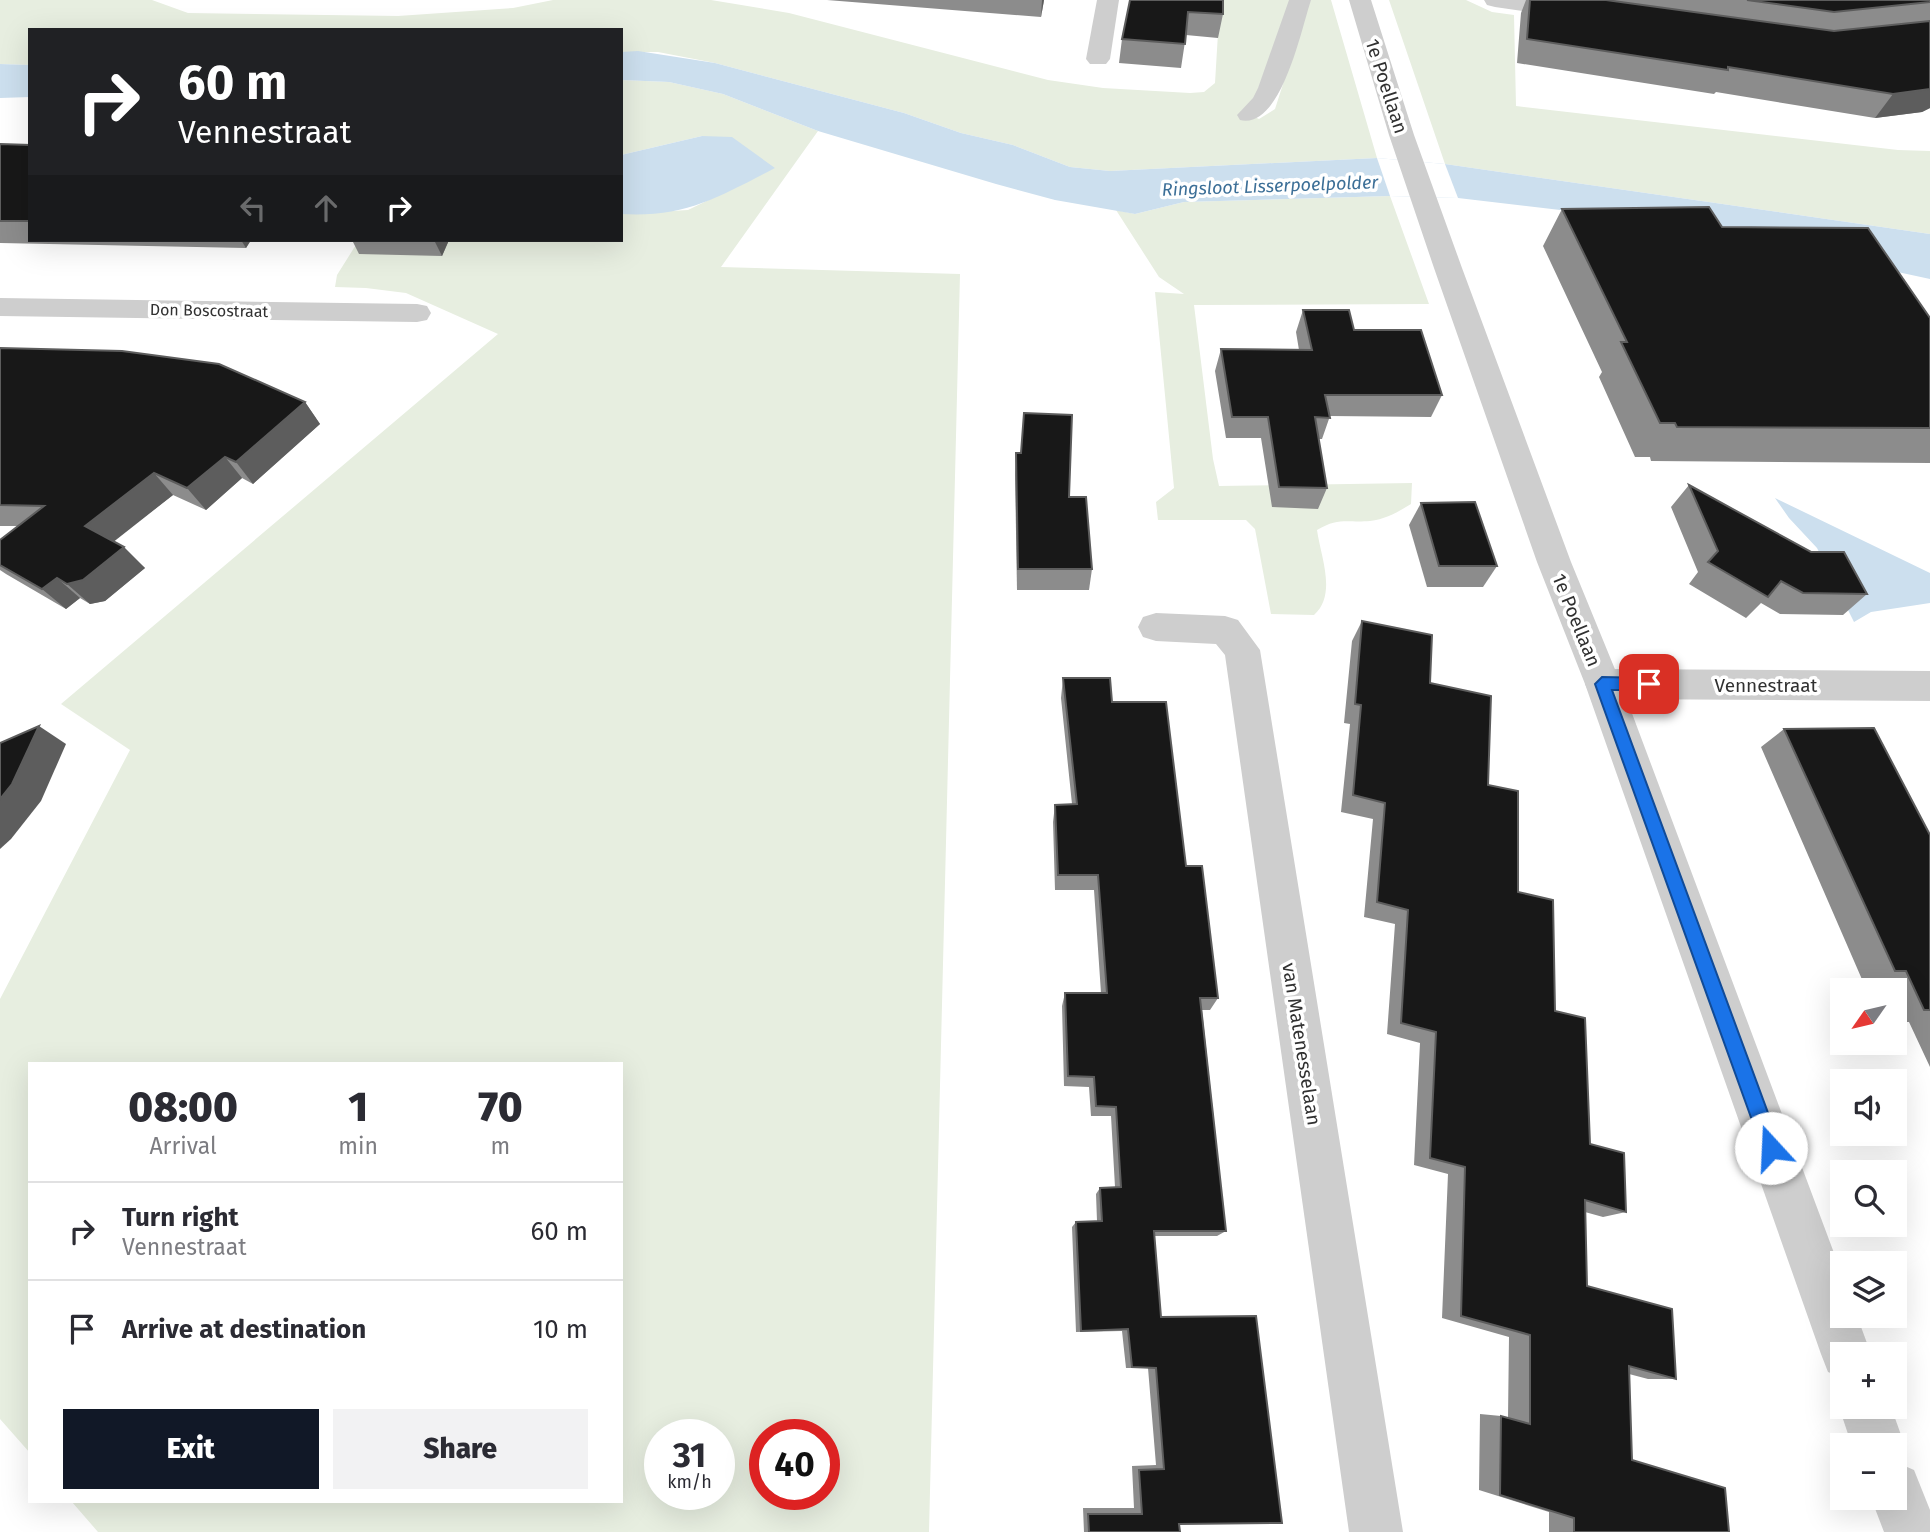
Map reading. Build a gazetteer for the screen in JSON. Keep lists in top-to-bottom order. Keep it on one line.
{"streets":{"street":["1e Poellaan","Don Boscostraat","Vennestraat","van Matenesselaan"]},"crossings":[["1e Poellaan","Vennestraat"]],"water":["Ringsloot Lisserpoelpolder"],"north":"bottom left","page":{"turn":["60 m","Vennestraat"],"map_buttons":["+","−"],"eta":["08:00","Arrival","1","min","70","m"],"list":[{"name":"Turn right","note":"Vennestraat","value":"60 m"},{"name":"Arrive at destination","value":"10 m"}],"buttons":["Exit","Share"],"speed":"31 km/h","limit":"40"}}
